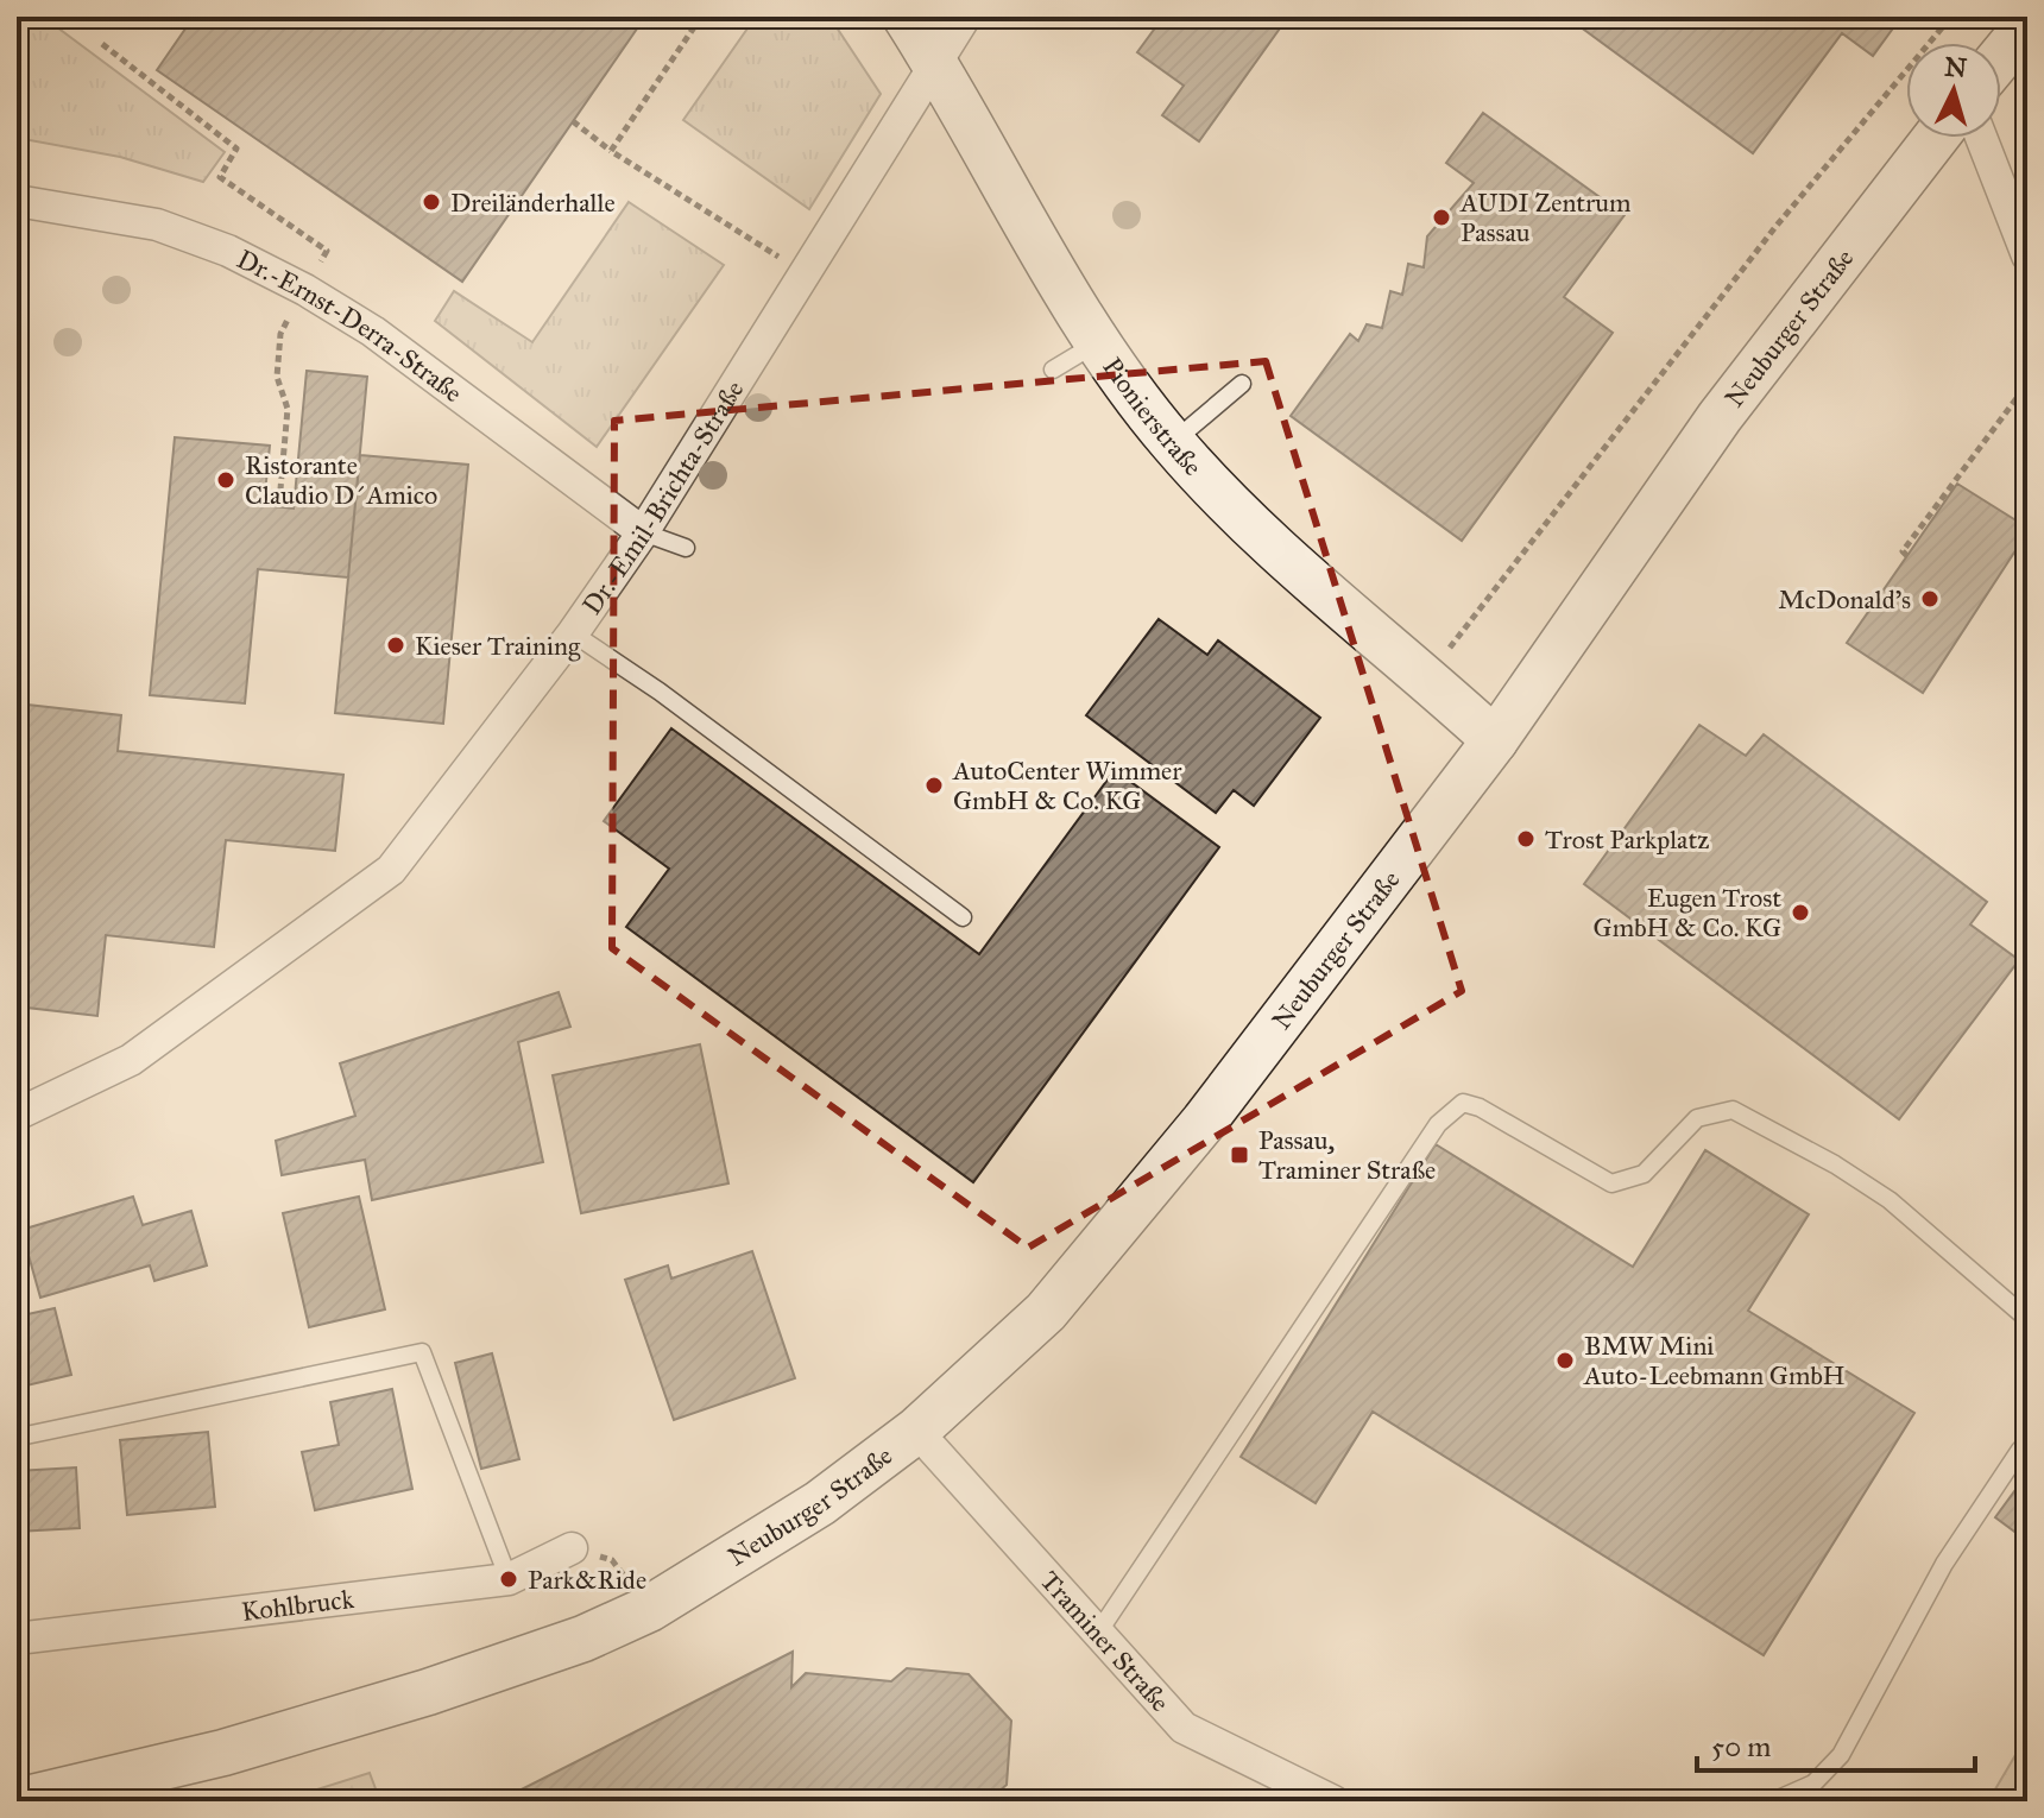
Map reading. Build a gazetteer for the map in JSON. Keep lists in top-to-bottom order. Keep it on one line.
{"streets":{"main road":["Neuburger Straße","Pionierstraße"],"street":["Dr.-Ernst-Derra-Straße","Dr.-Emil-Brichta-Straße","Kohlbruck","Traminer Straße"]},"crossings":[["Dr.-Ernst-Derra-Straße","Dr.-Emil-Brichta-Straße"],["Neuburger Straße","Pionierstraße"],["Neuburger Straße","Traminer Straße"],["Pionierstraße","Dr.-Emil-Brichta-Straße"]],"places":{"other":["Dreiländerhalle","AUDI Zentrum Passau","Ristorante Claudio D´Amico","McDonald's","Kieser Training","AutoCenter Wimmer GmbH & Co. KG","Trost Parkplatz","Eugen Trost GmbH & Co. KG","BMW Mini Auto-Leebmann GmbH","Park&Ride"],"transit":["Passau, Traminer Straße"]},"scale_bar":"50 m","north":"top"}
